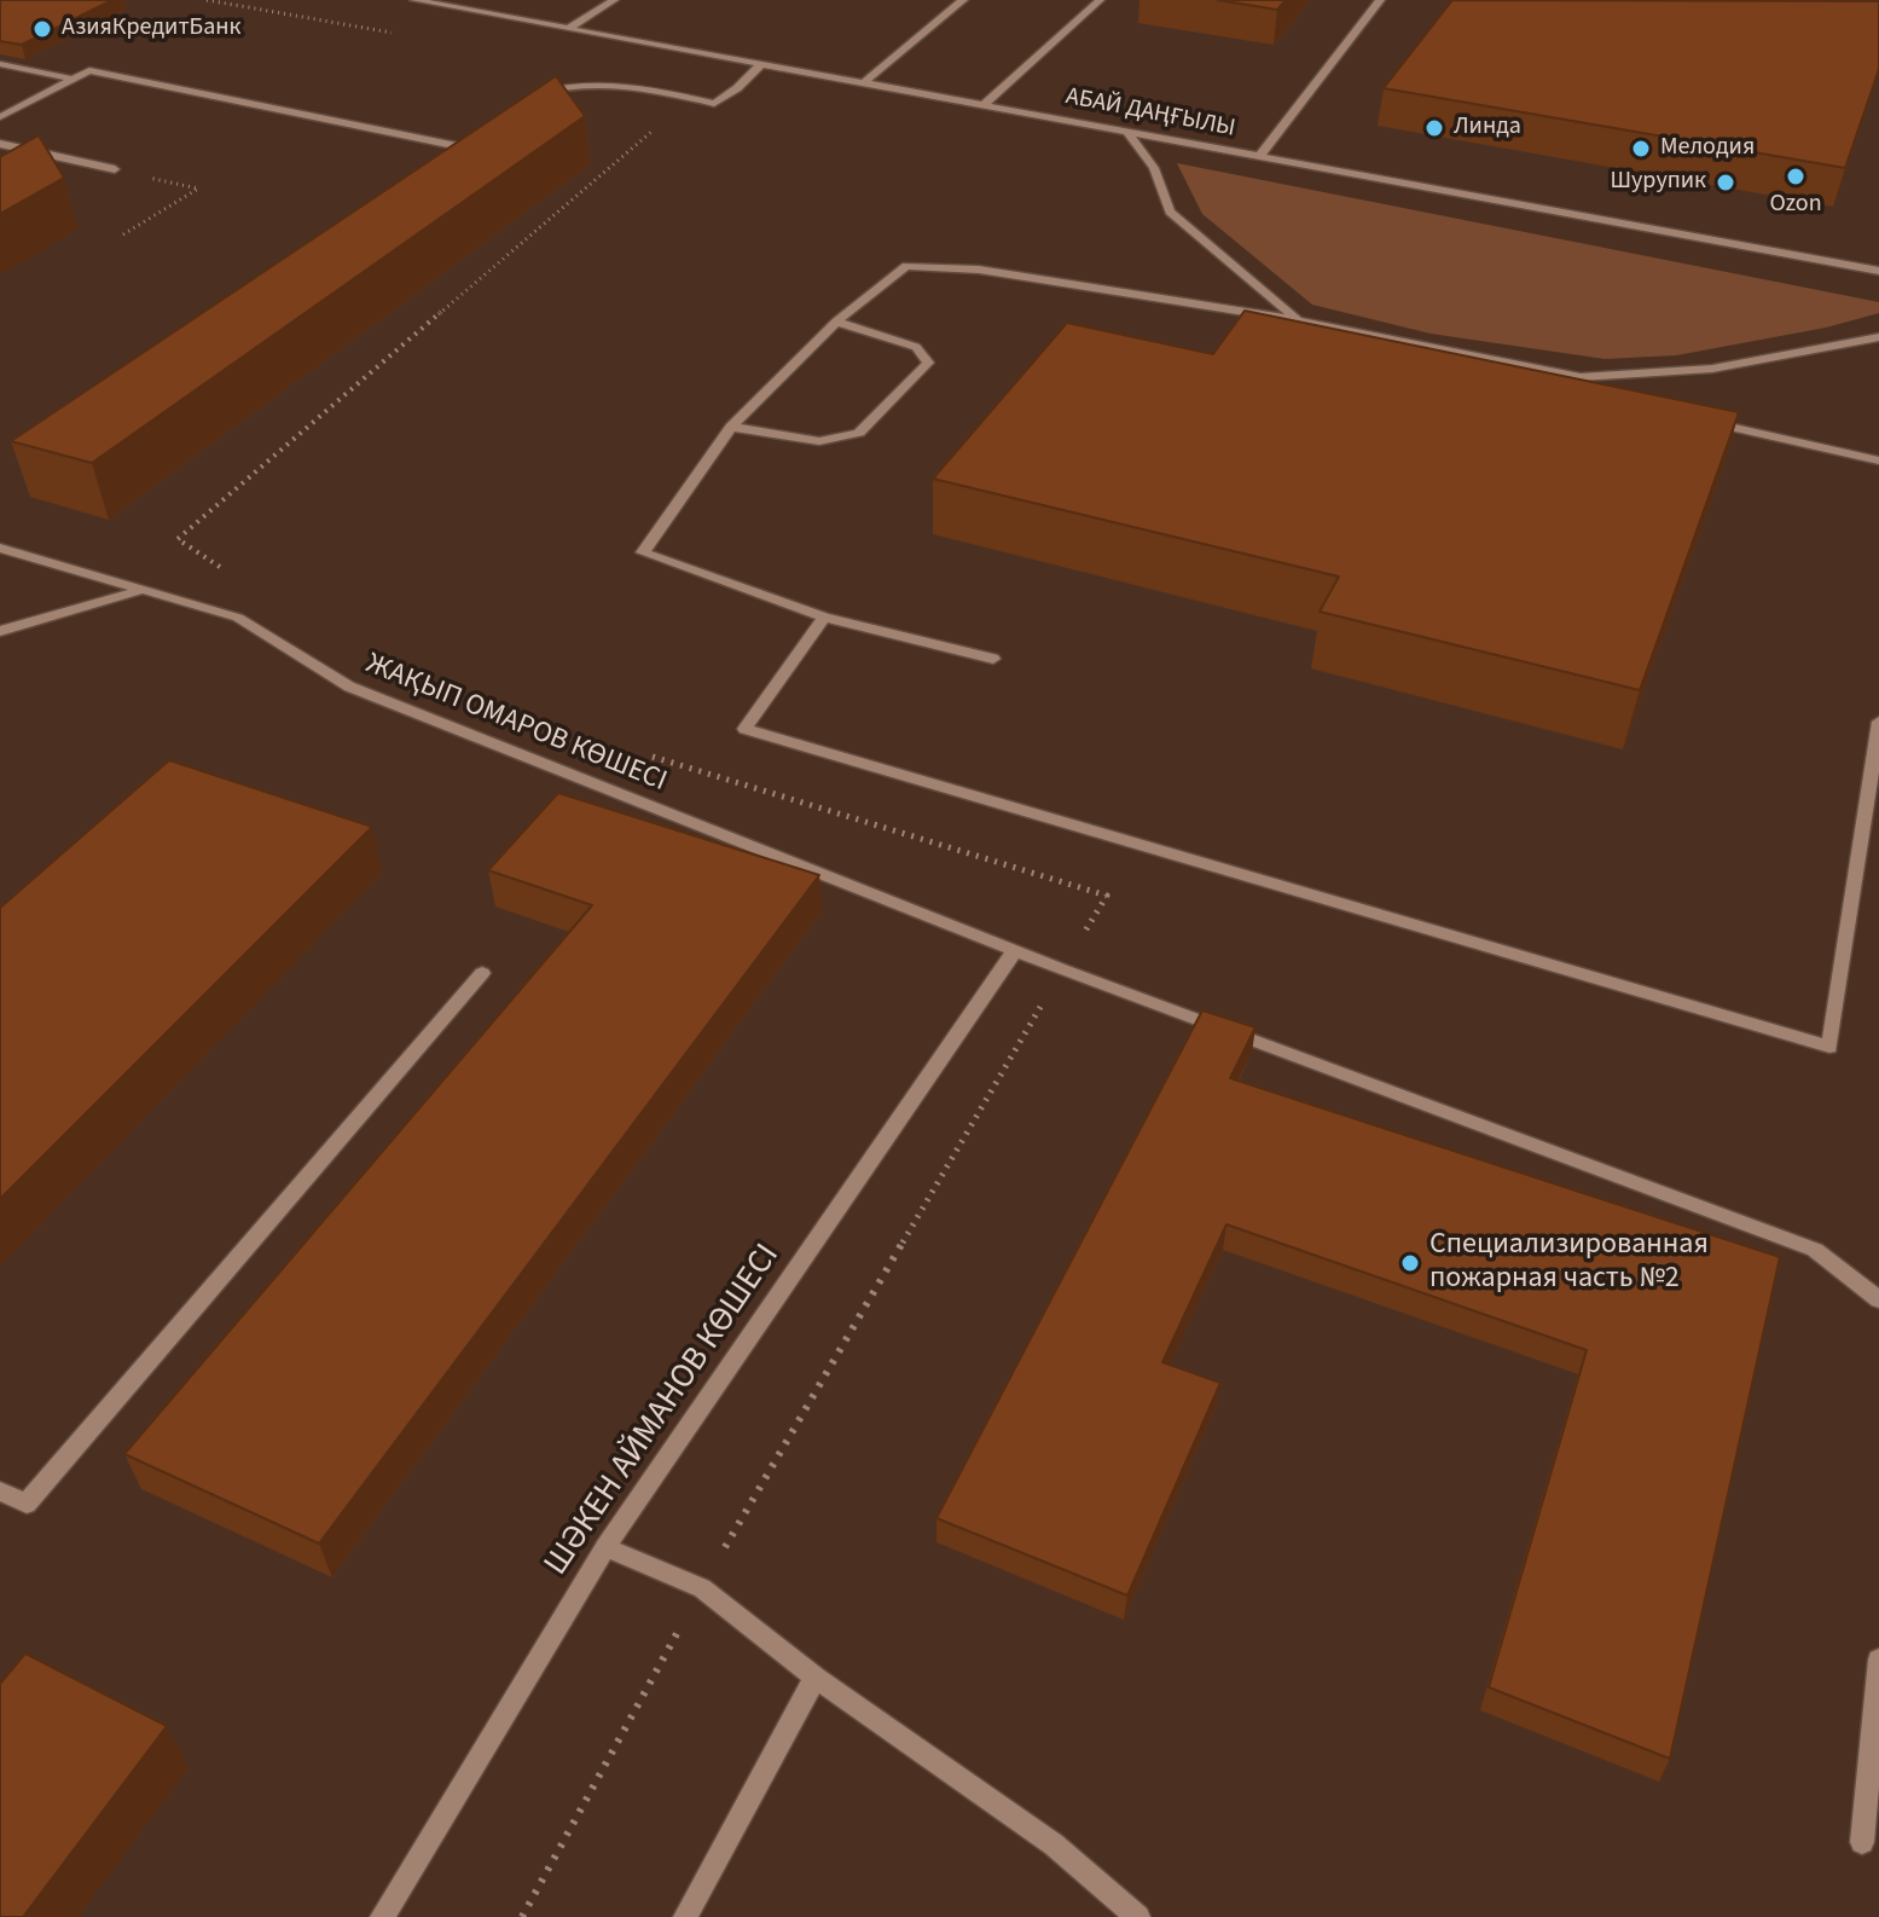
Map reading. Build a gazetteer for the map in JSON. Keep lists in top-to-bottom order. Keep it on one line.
{"streets":{"street":["АБАЙ ДАҢҒЫЛЫ","ЖАҚЫП ОМАРОВ КӨШЕСІ","ШӘКЕН АЙМАНОВ КӨШЕСІ"]},"crossings":[["ЖАҚЫП ОМАРОВ КӨШЕСІ","ШӘКЕН АЙМАНОВ КӨШЕСІ"]],"places":["АзияКредитБанк","Линда","Мелодия","Ozon","Шурупик","Специализированная пожарная часть №2"]}
